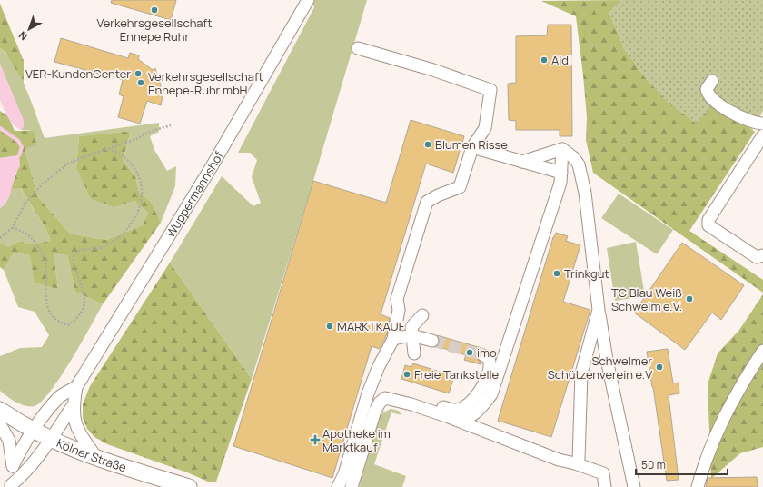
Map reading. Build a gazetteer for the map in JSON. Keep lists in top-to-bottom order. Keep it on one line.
{"streets":{"main road":["Kölner Straße"],"street":["Wuppermannshof"]},"crossings":[["Wuppermannshof","Kölner Straße"]],"places":{"other":["Verkehrsgesellschaft Ennepe Ruhr","Aldi","VER-KundenCenter","Verkehrsgesellschaft Ennepe-Ruhr mbH","Blumen Risse","Trinkgut","TC Blau Weiß Schwelm e.V.","MARKTKAUF","imo","Schwelmer Schützenverein e.V","Freie Tankstelle"],"health":["Apotheke im Marktkauf"]},"scale_bar":"50 m","north":"bottom left"}
